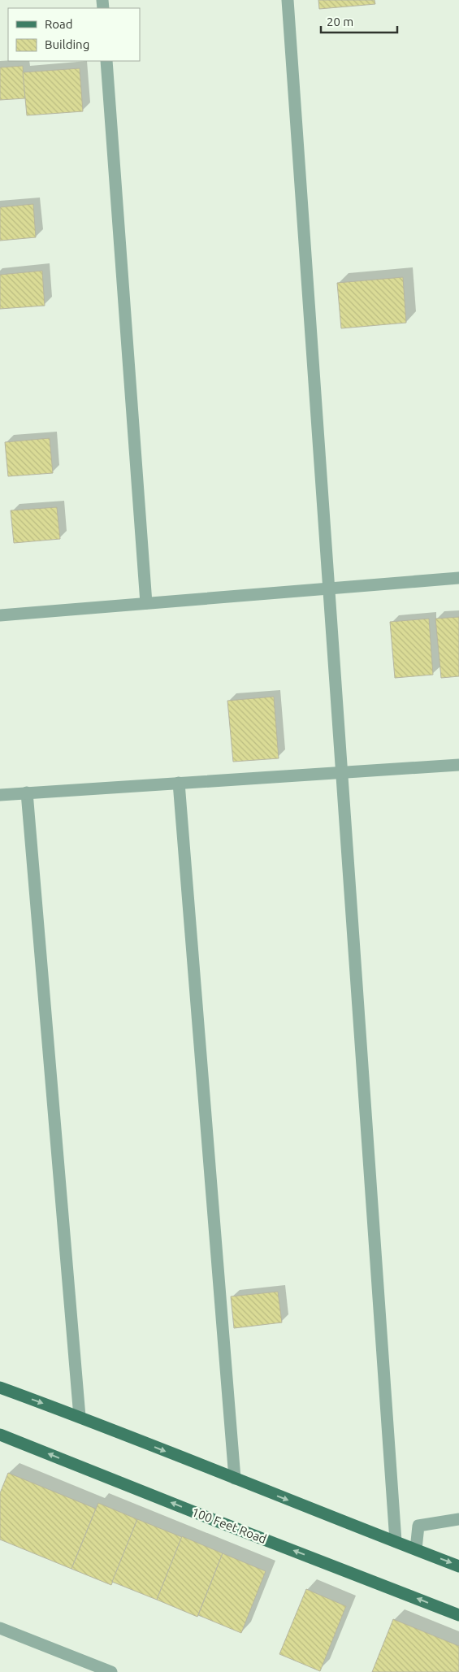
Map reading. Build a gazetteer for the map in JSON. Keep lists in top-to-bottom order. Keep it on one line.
{"streets":{"main road":["100 Feet Road"]},"legend":["Road","Building"],"scale_bar":"20 m"}
